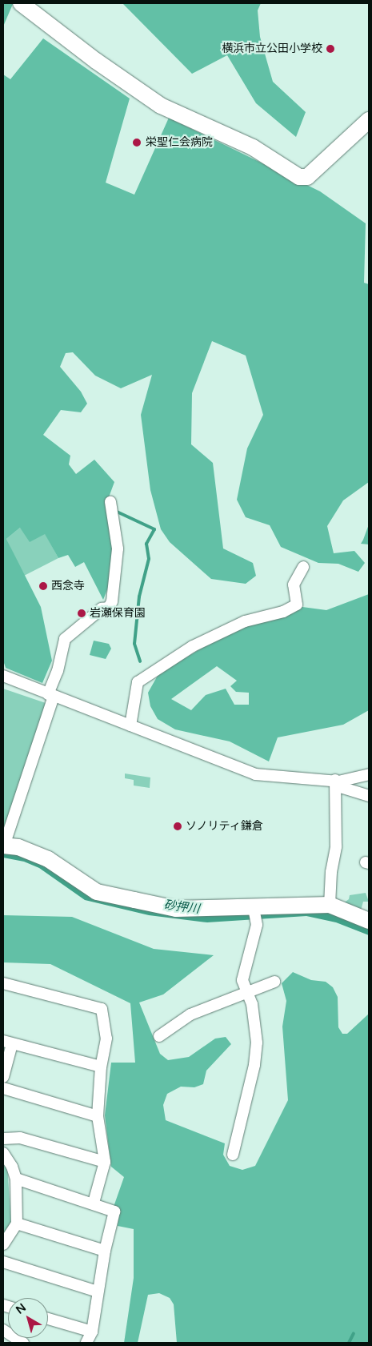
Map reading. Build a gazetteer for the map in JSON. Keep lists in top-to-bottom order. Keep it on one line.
{"water":["砂押川"],"places":["横浜市立公田小学校","栄聖仁会病院","西念寺","岩瀬保育園","ソノリティ鎌倉"],"north":"top left"}
